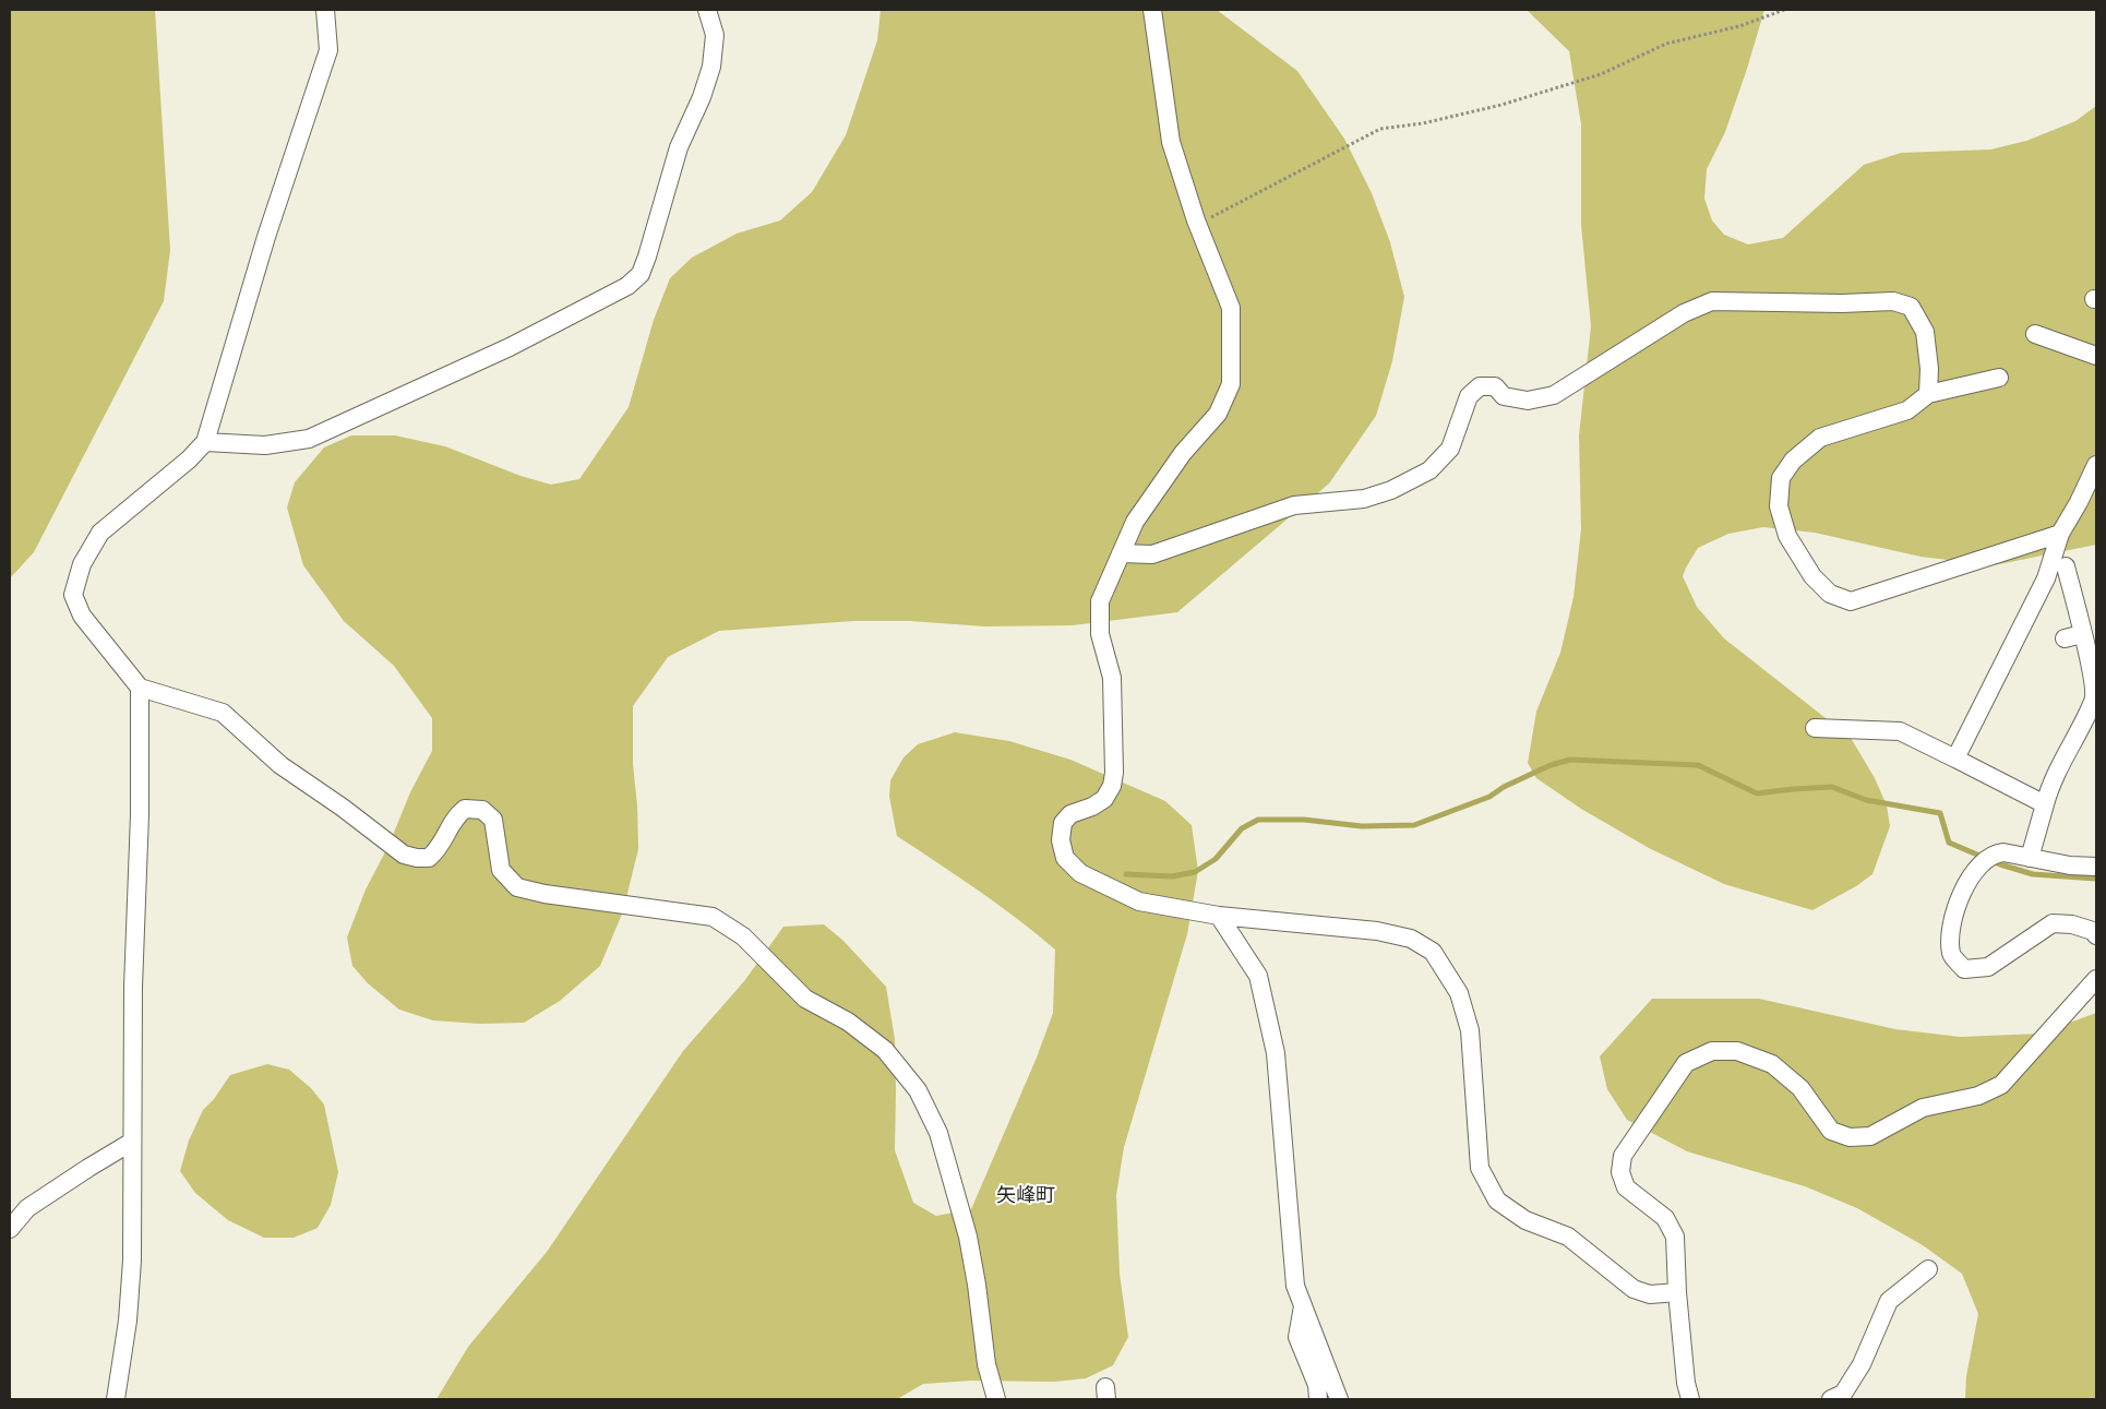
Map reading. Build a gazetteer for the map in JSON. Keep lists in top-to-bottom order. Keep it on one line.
{"districts":["矢峰町"]}
